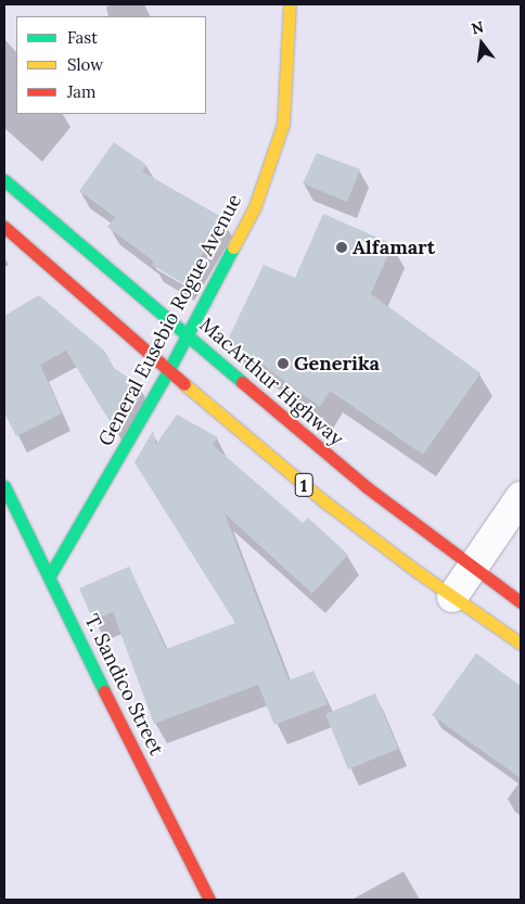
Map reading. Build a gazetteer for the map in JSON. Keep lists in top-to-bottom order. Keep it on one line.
{"streets":{"main road":["General Eusebio Rogue Avenue","MacArthur Highway","1","T. Sandico Street"]},"crossings":[["General Eusebio Rogue Avenue","MacArthur Highway"],["General Eusebio Rogue Avenue","1"],["General Eusebio Rogue Avenue","T. Sandico Street"]],"places":["Alfamart","Generika"],"legend":["Fast","Slow","Jam"],"north":"top"}
